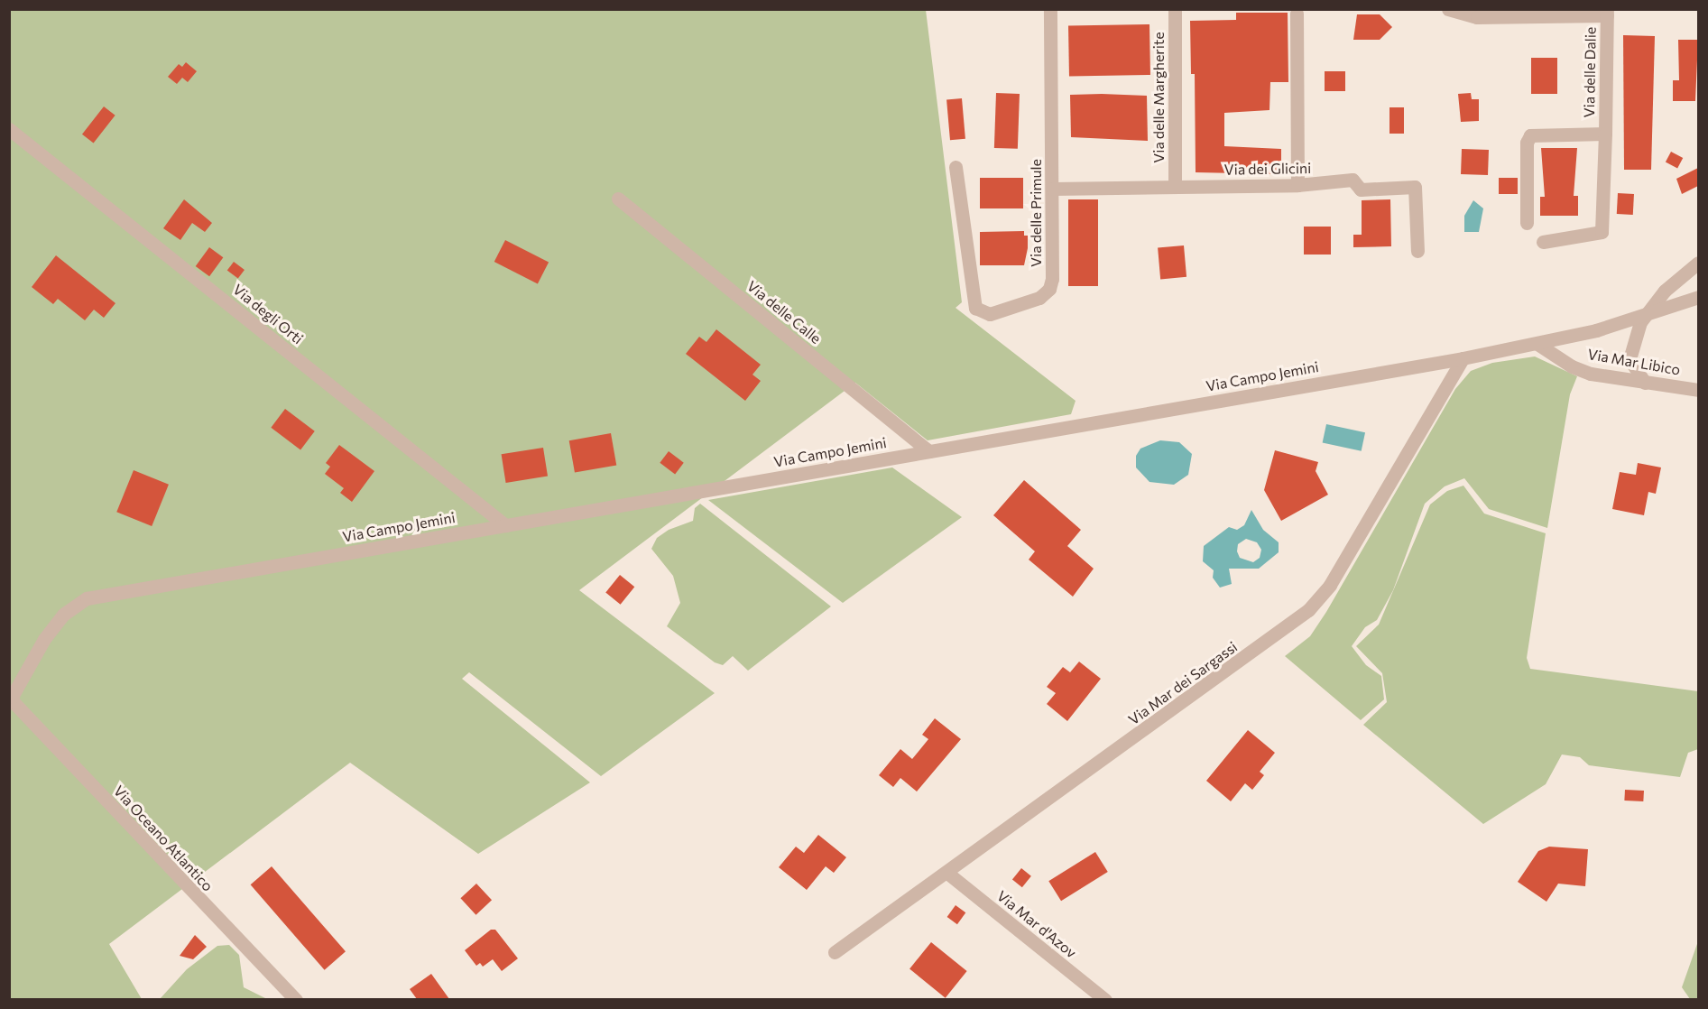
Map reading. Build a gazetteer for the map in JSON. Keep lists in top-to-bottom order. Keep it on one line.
{"streets":{"street":["Via delle Dalie","Via delle Margherite","Via dei Glicini","Via delle Primule","Via delle Calle","Via degli Orti","Via Mar Libico","Via Campo Jemini","Via Mar dei Sargassi","Via Oceano Atlantico","Via Mar d'Azov"]},"crossings":[["Via delle Margherite","Via dei Glicini"],["Via dei Glicini","Via delle Primule"],["Via delle Calle","Via Campo Jemini"],["Via degli Orti","Via Campo Jemini"],["Via Mar Libico","Via Campo Jemini"],["Via Campo Jemini","Via Mar dei Sargassi"],["Via Campo Jemini","Via Oceano Atlantico"],["Via Mar dei Sargassi","Via Mar d'Azov"]]}
